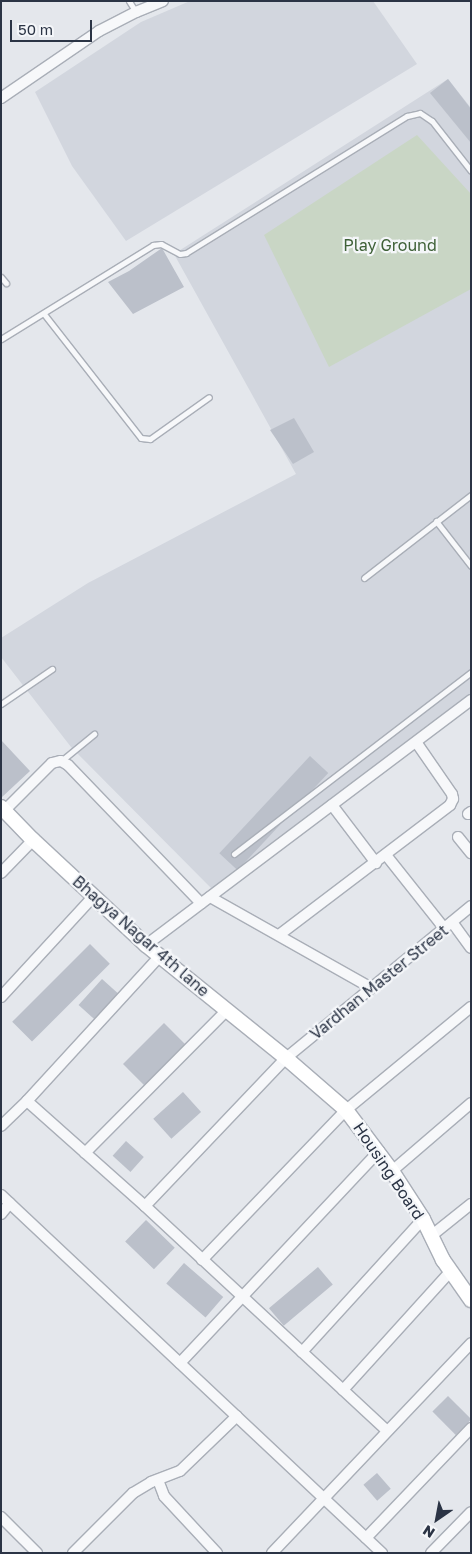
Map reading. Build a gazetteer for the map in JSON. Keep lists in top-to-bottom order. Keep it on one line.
{"streets":{"main road":["Bhagya Nagar 4th lane","Housing Board"],"street":["Vardhan Master Street"]},"crossings":[["Bhagya Nagar 4th lane","Vardhan Master Street"],["Bhagya Nagar 4th lane","Housing Board"],["Vardhan Master Street","Housing Board"]],"parks":["Play Ground"],"scale_bar":"50 m","north":"bottom left"}
